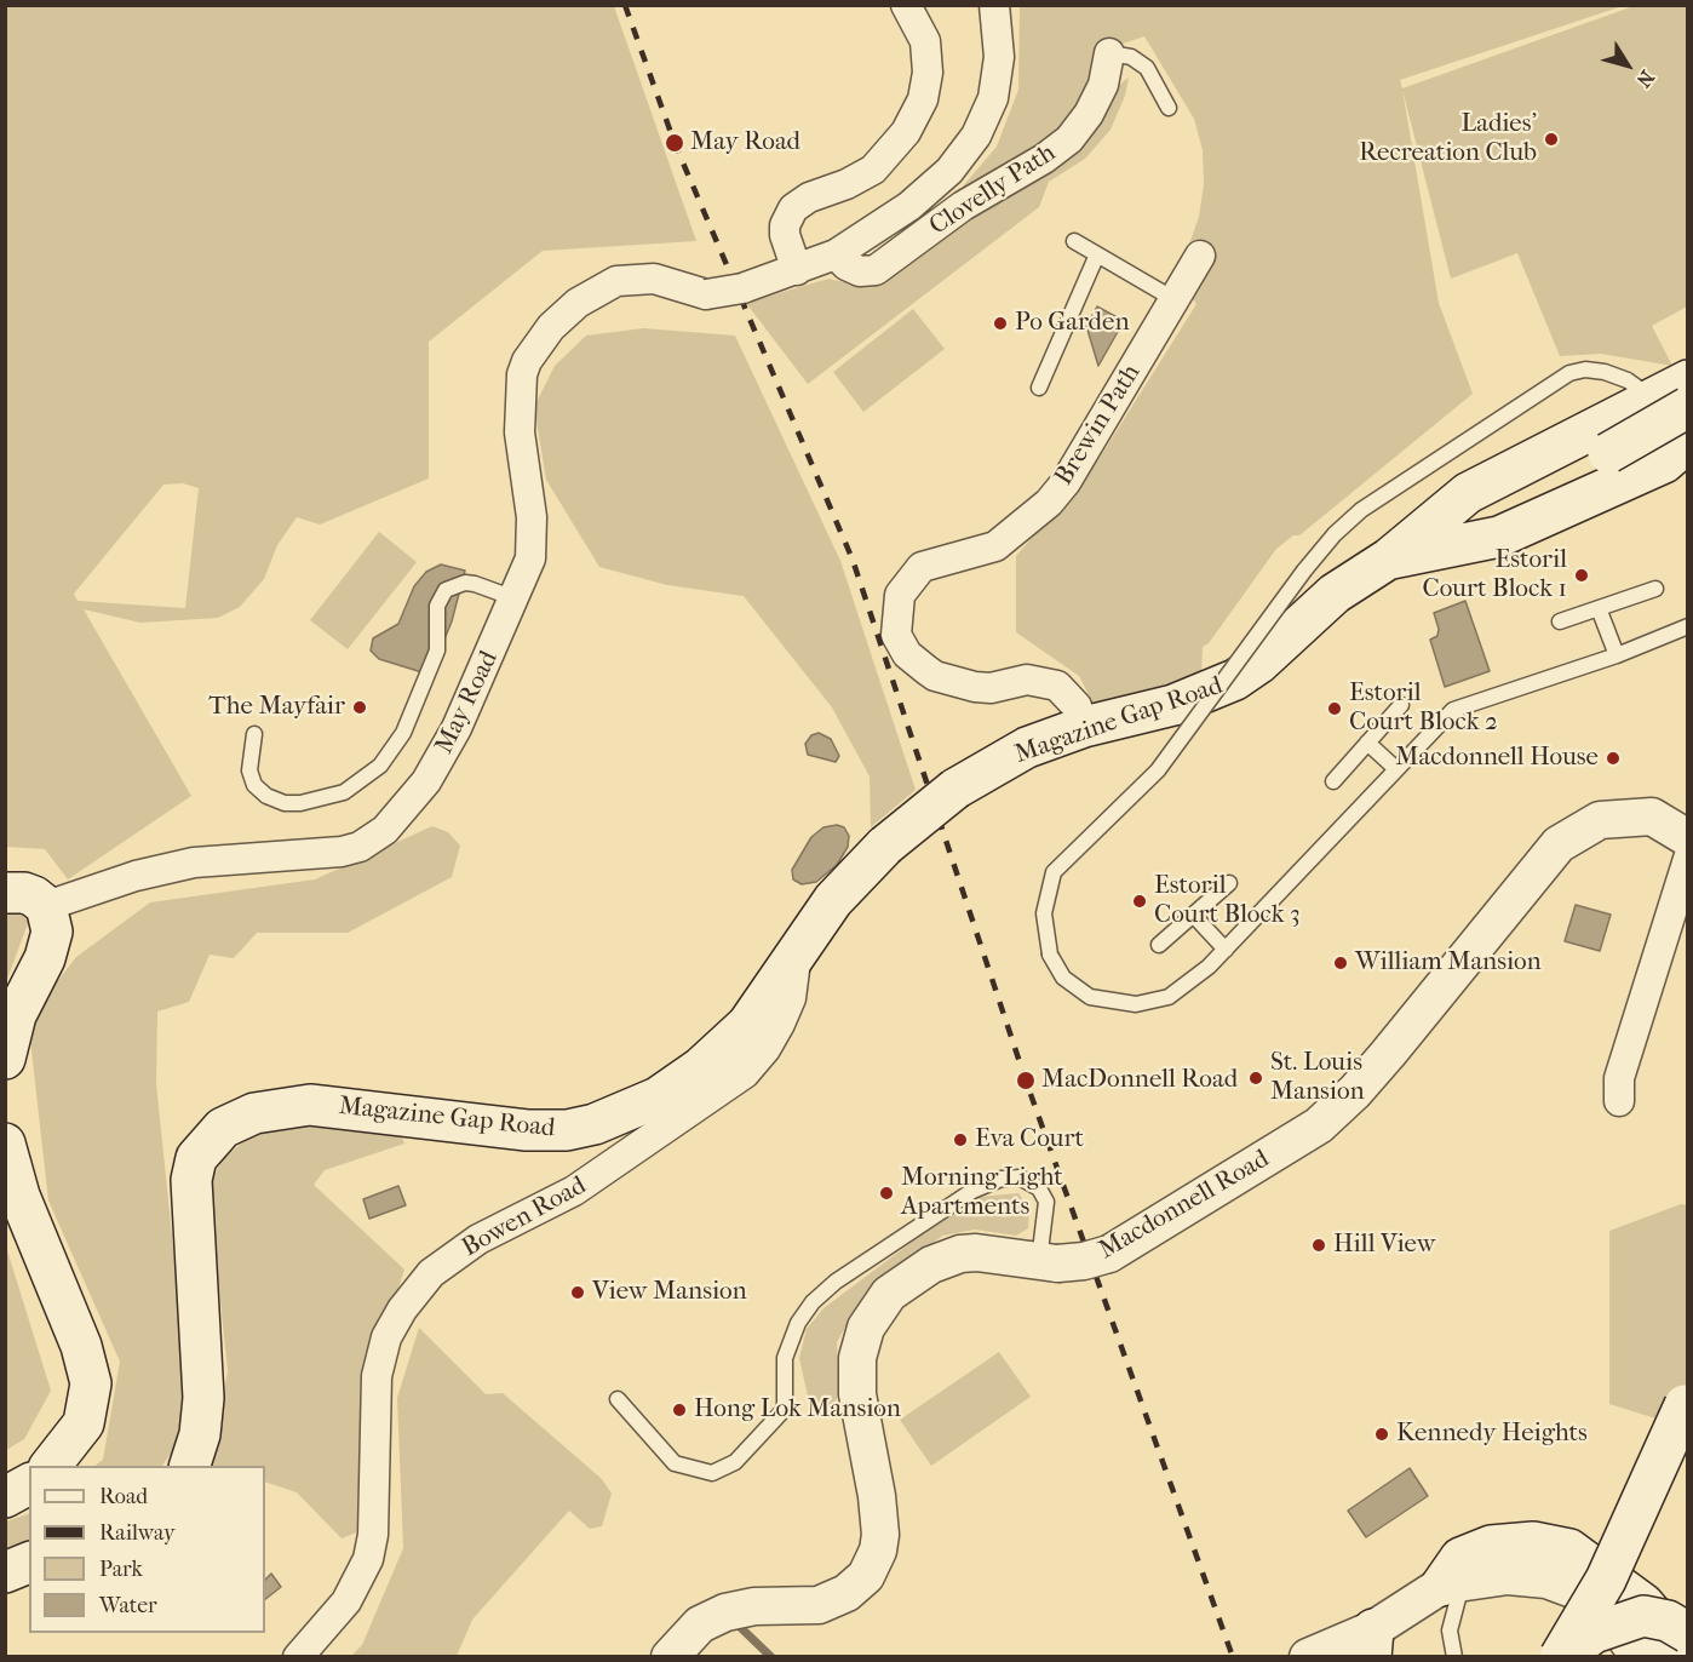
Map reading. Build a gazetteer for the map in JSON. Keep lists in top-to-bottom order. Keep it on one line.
{"streets":{"main road":["Magazine Gap Road"],"street":["Clovelly Path","Brewin Path","May Road","Macdonnell Road","Bowen Road"]},"crossings":[["Clovelly Path","May Road"],["Brewin Path","Magazine Gap Road"],["Magazine Gap Road","Bowen Road"]],"places":["Ladies' Recreation Club","May Road","Po Garden","Estoril Court Block 1","The Mayfair","Estoril Court Block 2","Macdonnell House","Estoril Court Block 3","William Mansion","St. Louis Mansion","MacDonnell Road","Eva Court","Morning Light Apartments","Hill View","View Mansion","Hong Lok Mansion","Kennedy Heights"],"legend":["Road","Railway","Park","Water"],"north":"bottom right"}
